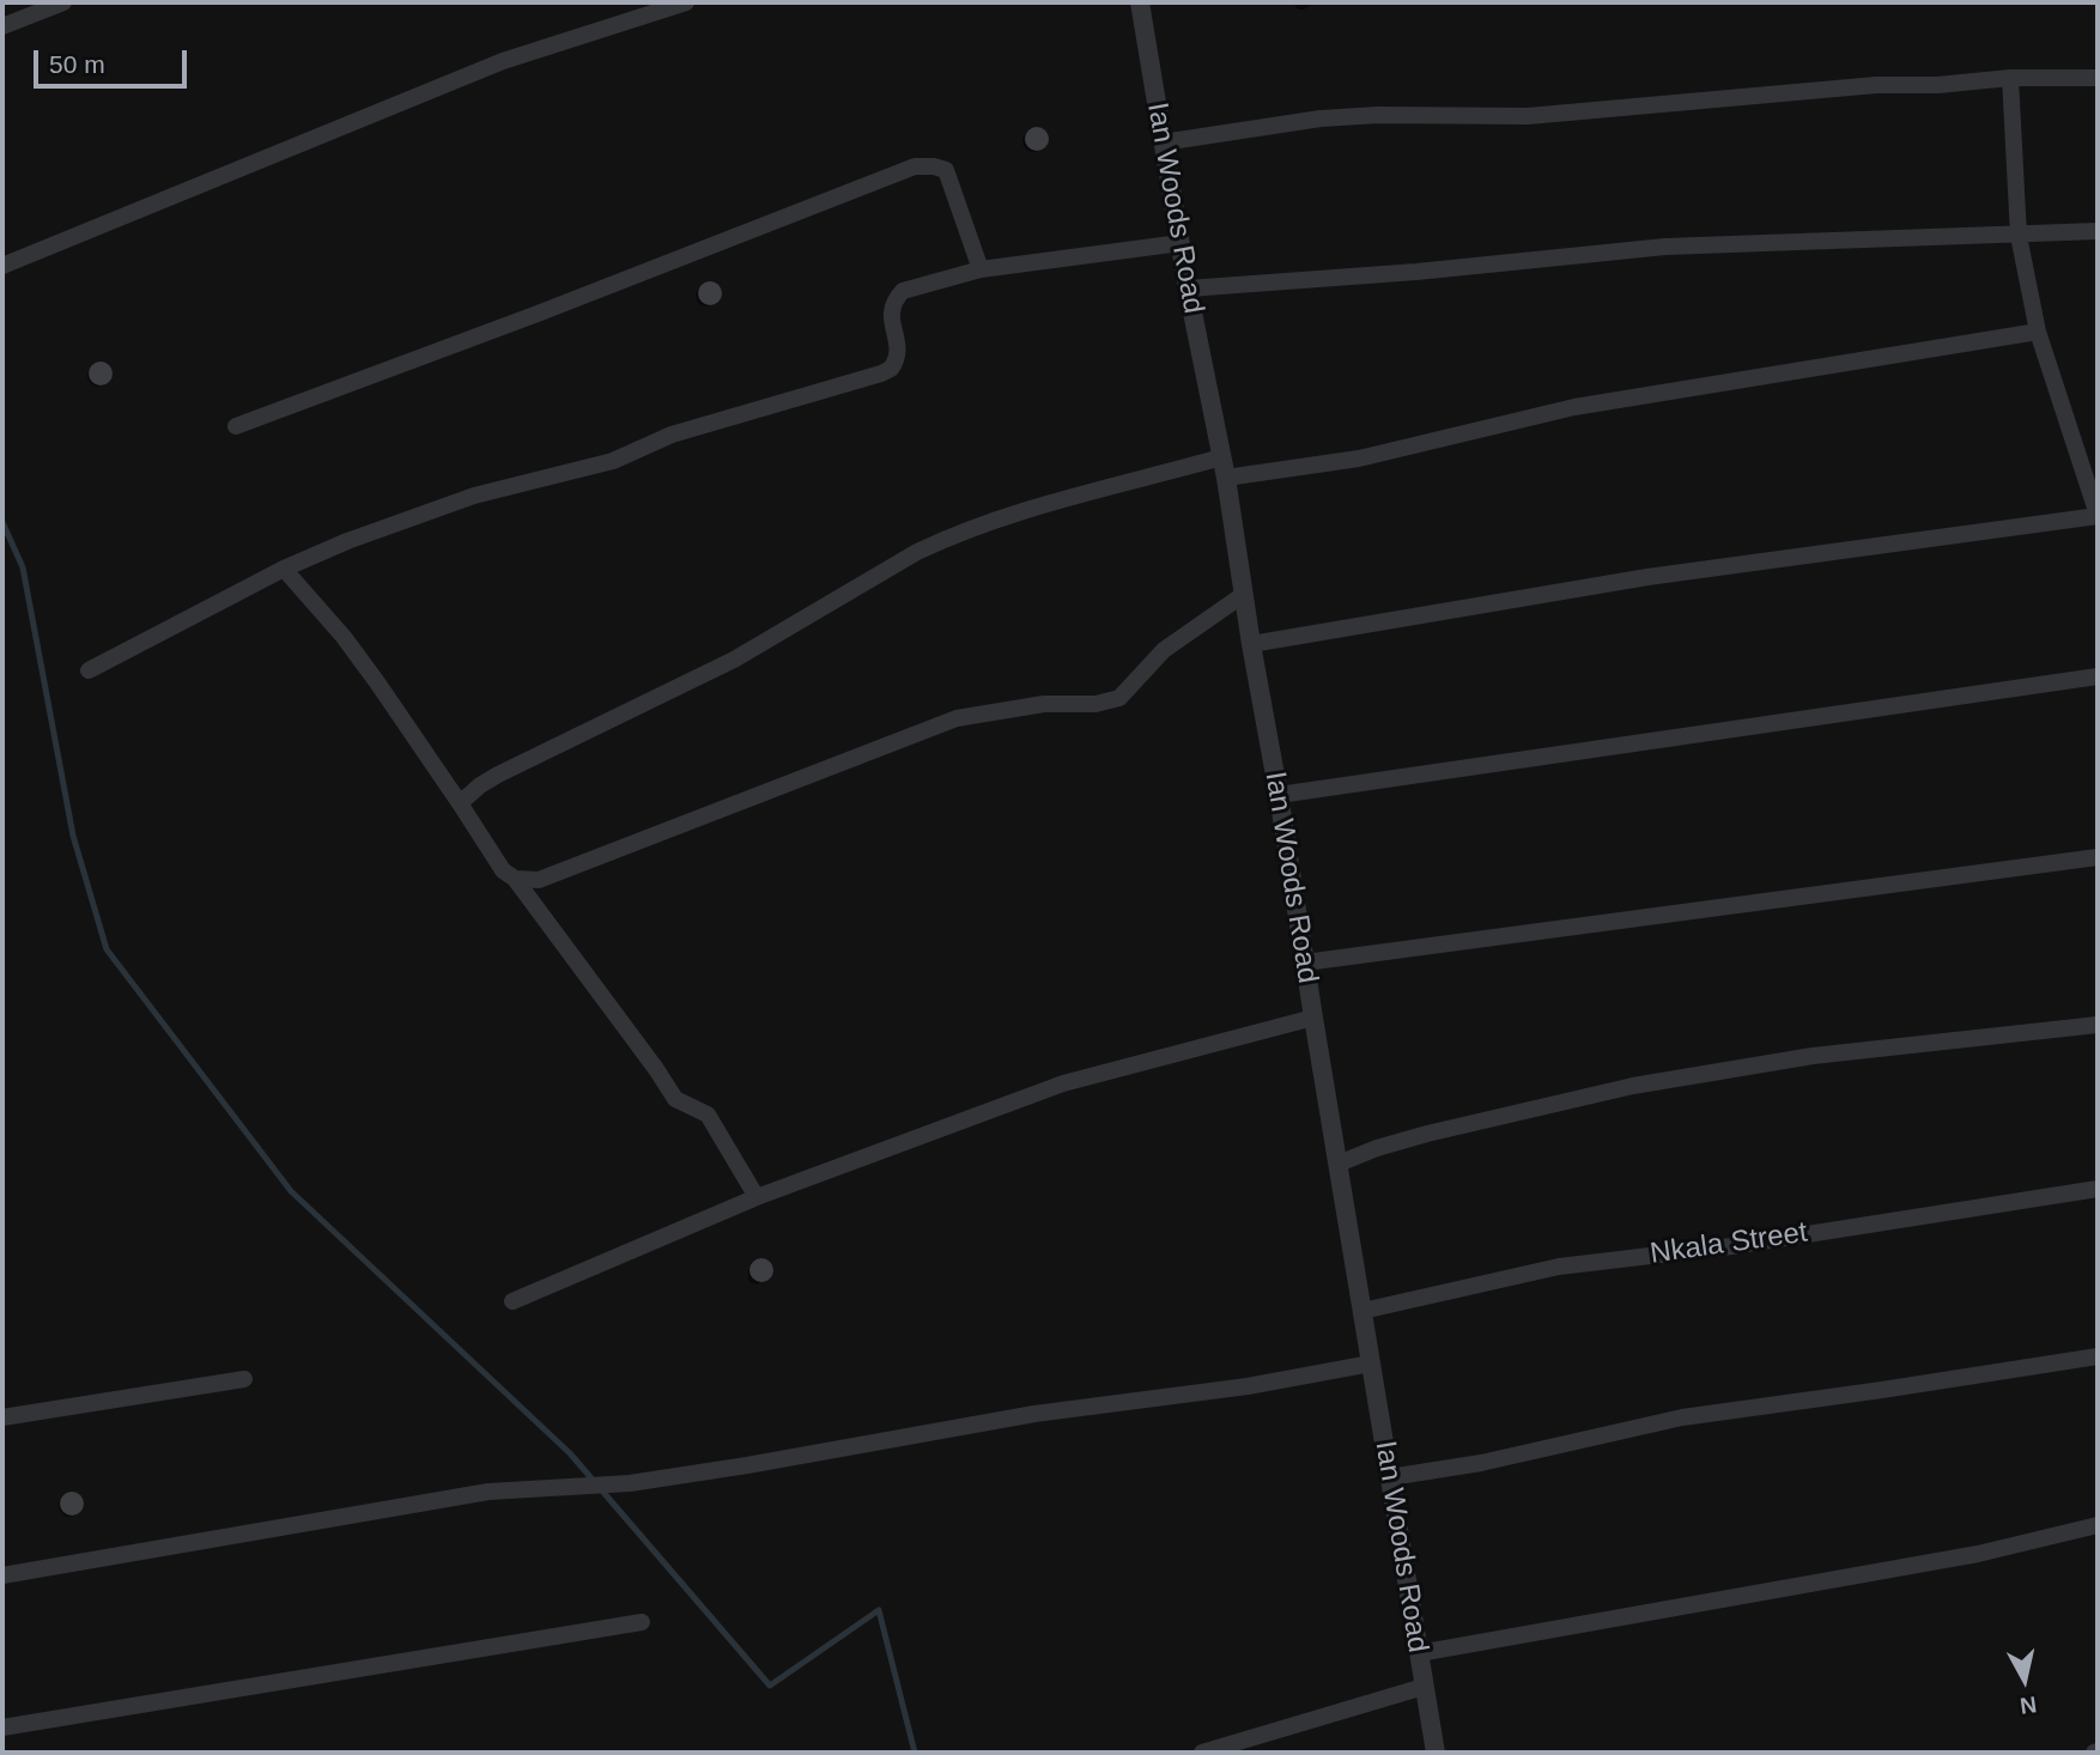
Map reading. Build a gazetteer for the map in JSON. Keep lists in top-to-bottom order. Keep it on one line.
{"streets":{"street":["Ian Woods Road","Nkala Street"]},"crossings":[["Ian Woods Road","Nkala Street"]],"scale_bar":"50 m","north":"bottom"}
